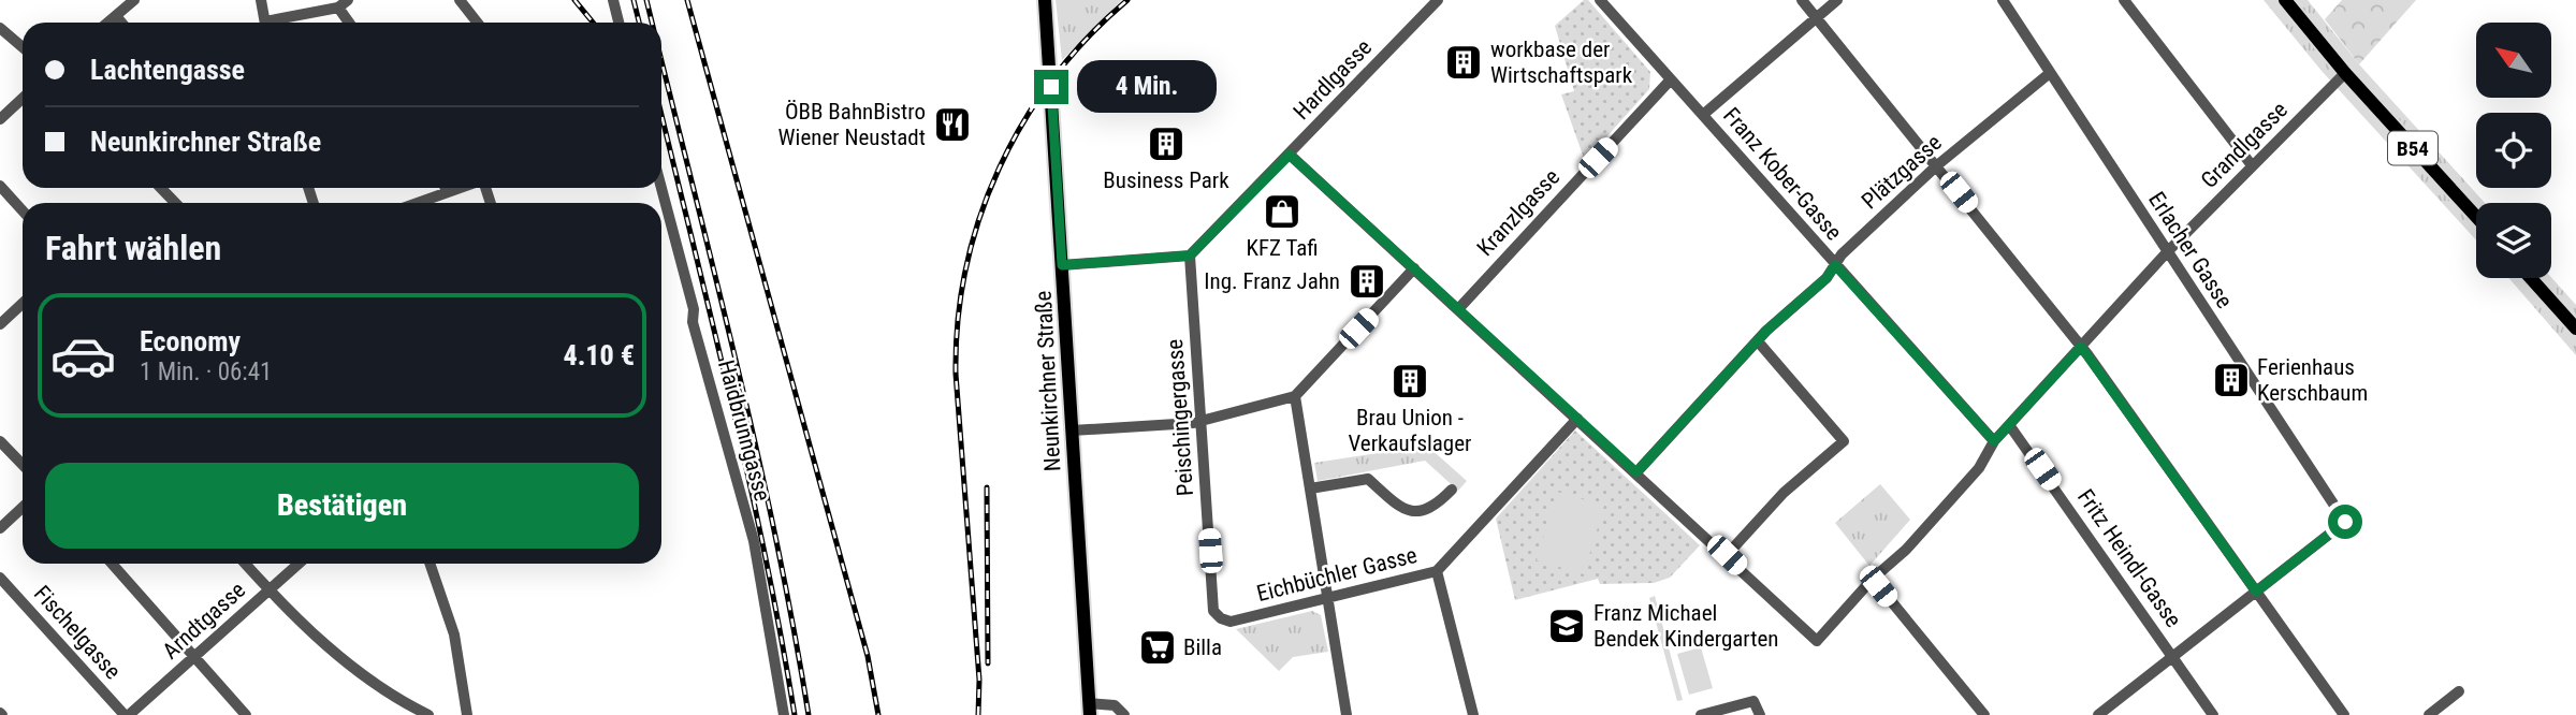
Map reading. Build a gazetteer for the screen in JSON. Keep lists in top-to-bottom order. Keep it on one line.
{"streets":{"main road":["B54","Neunkirchner Straße"],"street":["Hardlgasse","Grandlgasse","Plätzgasse","Franz Kober-Gasse","Kranzlgasse","Erlacher Gasse","Peischingergasse","Haidbrunngasse","Fritz Heindl-Gasse","Eichbüchler Gasse","Arndtgasse","Fischelgasse"]},"crossings":[["Hardlgasse","Peischingergasse"],["Grandlgasse","B54"],["Grandlgasse","Franz Kober-Gasse"],["Grandlgasse","Erlacher Gasse"],["Grandlgasse","Fritz Heindl-Gasse"],["Plätzgasse","Franz Kober-Gasse"],["Plätzgasse","Erlacher Gasse"],["Franz Kober-Gasse","Kranzlgasse"],["Peischingergasse","Eichbüchler Gasse"],["Arndtgasse","Fischelgasse"]],"places":{"building":["workbase der Wirtschaftspark","Business Park","Ing. Franz Jahn","Ferienhaus Kerschbaum","Brau Union - Verkaufslager"],"restaurant":["ÖBB BahnBistro Wiener Neustadt"],"shop":["KFZ Tafi"],"school or university":["Franz Michael Bendek Kindergarten"],"supermarket":["Billa"]},"north":"top left","page":{"banner":["Lachtengasse","Neunkirchner Straße"],"bubble":"4 Min.","heading":"Fahrt wählen","list":[{"name":"Economy","note":"1 Min. · 06:41","value":"4.10 €"}],"buttons":"Bestätigen"}}
